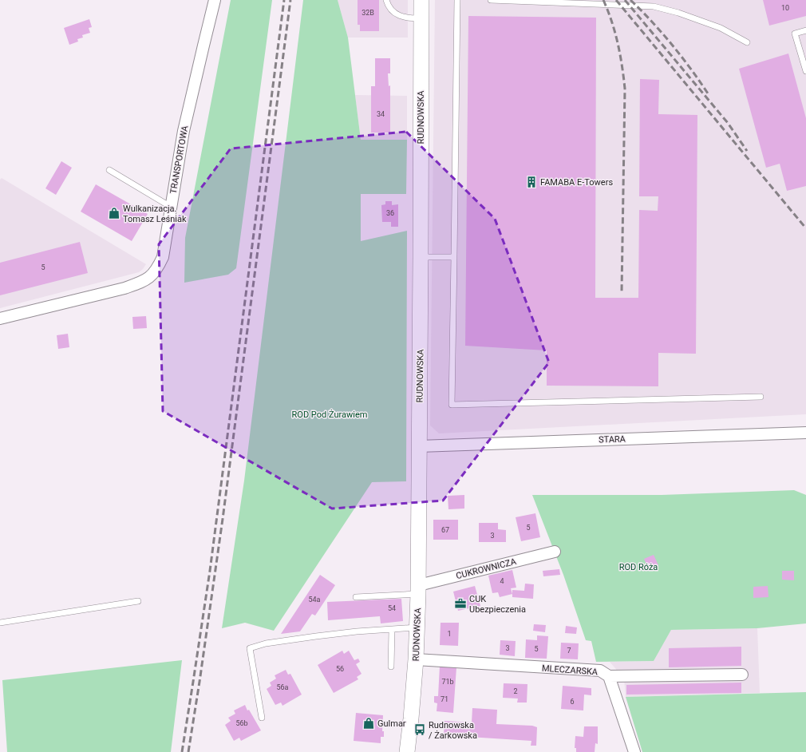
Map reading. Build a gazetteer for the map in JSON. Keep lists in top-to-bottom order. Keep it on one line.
{"streets":{"main road":["RUDNOWSKA"],"street":["TRANSPORTOWA","STARA","CUKROWNICZA","MLECZARSKA"]},"crossings":[["RUDNOWSKA","STARA"],["RUDNOWSKA","CUKROWNICZA"],["RUDNOWSKA","MLECZARSKA"]],"parks":["ROD Pod Żurawiem","ROD Róża"],"places":{"building":["FAMABA E-Towers"],"shop":["Wulkanizacja. Tomasz Leśniak","Gulmar"],"office":["CUK Ubezpieczenia"],"bus stop":["Rudnowska / Żarkowska"]},"house_numbers":["10","32B","34","36","5","5","67","3","4","54a","54","1","3","5","7","56","71b","56a","2","71","6","56b"]}
